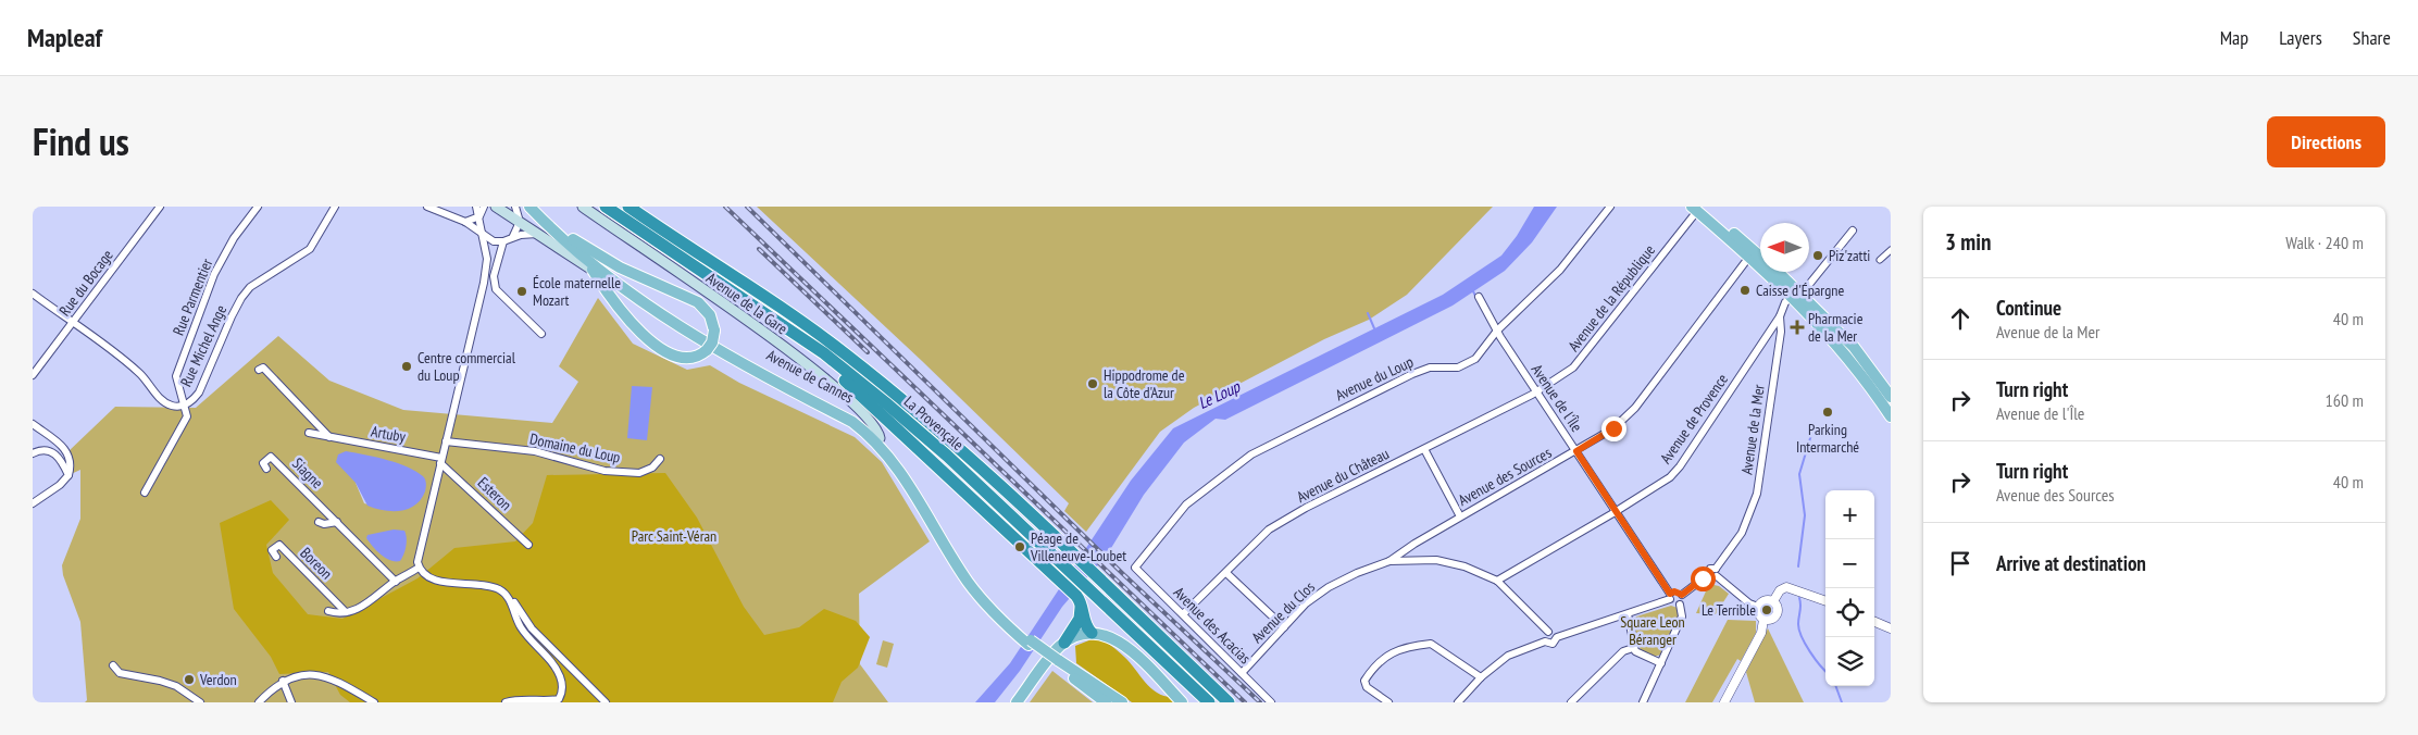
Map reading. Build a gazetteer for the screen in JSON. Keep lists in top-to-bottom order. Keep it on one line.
{"streets":{"highway":["La Provençale"],"main road":["Avenue de la Gare","Avenue de Cannes"],"street":["Rue du Bocage","Rue Parmentier","Avenue de la République","Rue Michel Ange","Avenue du Loup","Avenue de l'Île","Avenue de Provence","Avenue de la Mer","Artuby","Domaine du Loup","Siagne","Avenue du Château","Avenue des Sources","Esteron","Boreon","Avenue du Clos","Avenue des Acacias"]},"crossings":[["Rue Parmentier","Rue Michel Ange"],["Avenue de la République","Avenue de l'Île"],["Avenue de la République","Avenue du Château"],["Avenue de la Gare","Avenue de Cannes"],["Avenue du Loup","Avenue de l'Île"],["Avenue du Loup","Avenue des Acacias"],["Avenue de l'Île","Avenue de Provence"],["Avenue de l'Île","Avenue de la Mer"],["Avenue de l'Île","Avenue du Château"],["Avenue de l'Île","Avenue des Sources"],["Avenue de Provence","Avenue de la Mer"],["Avenue de Provence","Avenue du Clos"],["Artuby","Esteron"],["Avenue du Château","Avenue des Acacias"],["Avenue des Sources","Avenue du Clos"],["Avenue du Clos","Avenue des Acacias"]],"water":["Le Loup"],"parks":["Parc Saint-Véran","Square Leon Béranger"],"places":{"other":["Piz'zatti","Caisse d'Épargne","École maternelle Mozart","Centre commercial du Loup","Hippodrome de la Côte d'Azur","Parking Intermarché","Péage de Villeneuve-Loubet","Le Terrible","Verdon"],"health":["Pharmacie de la Mer"]},"north":"left","page":{"header":"Mapleaf","nav":["Map","Layers","Share"],"title":"Find us","buttons":"Directions","heading":["3 min","Walk · 240 m"],"list":[["Continue","Avenue de la Mer","40 m"],["Turn right","Avenue de l'Île","160 m"],["Turn right","Avenue des Sources","40 m"],"Arrive at destination"],"map_buttons":["+","−"]}}
